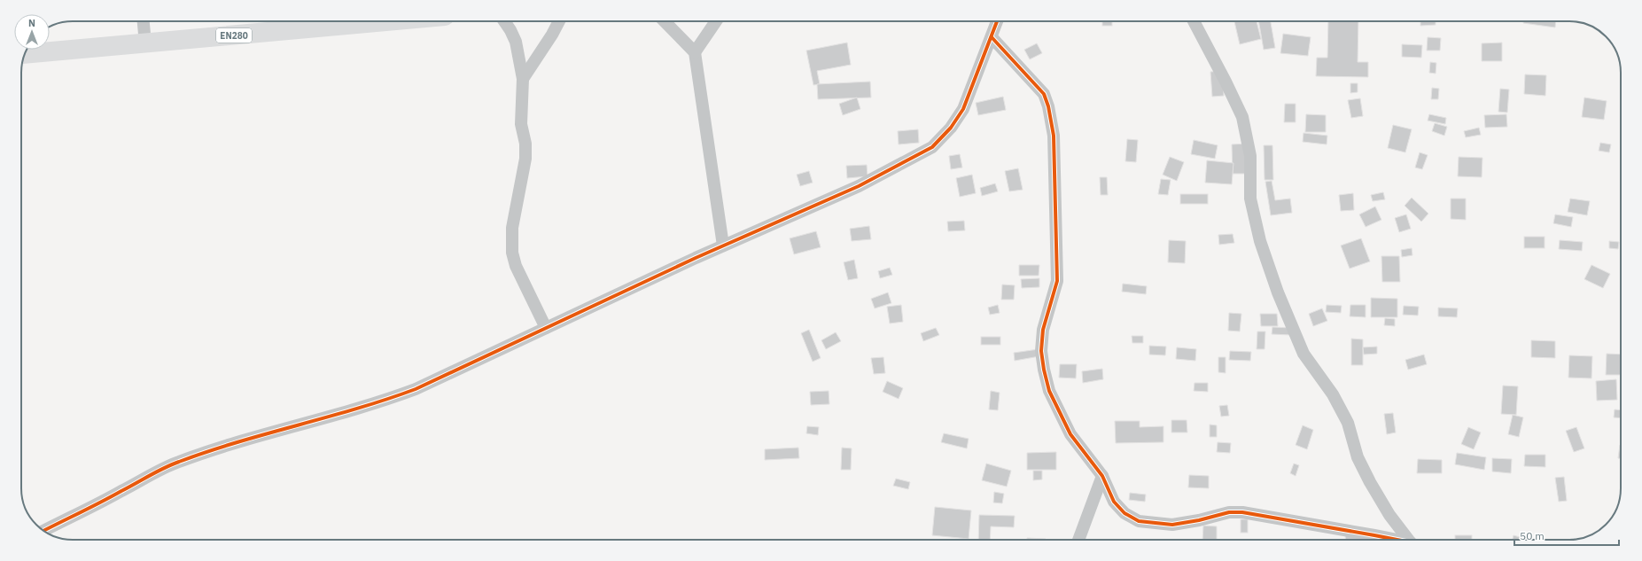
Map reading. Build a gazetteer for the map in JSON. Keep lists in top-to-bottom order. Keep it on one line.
{"streets":{"main road":["EN280"]},"scale_bar":"50 m","north":"top"}
